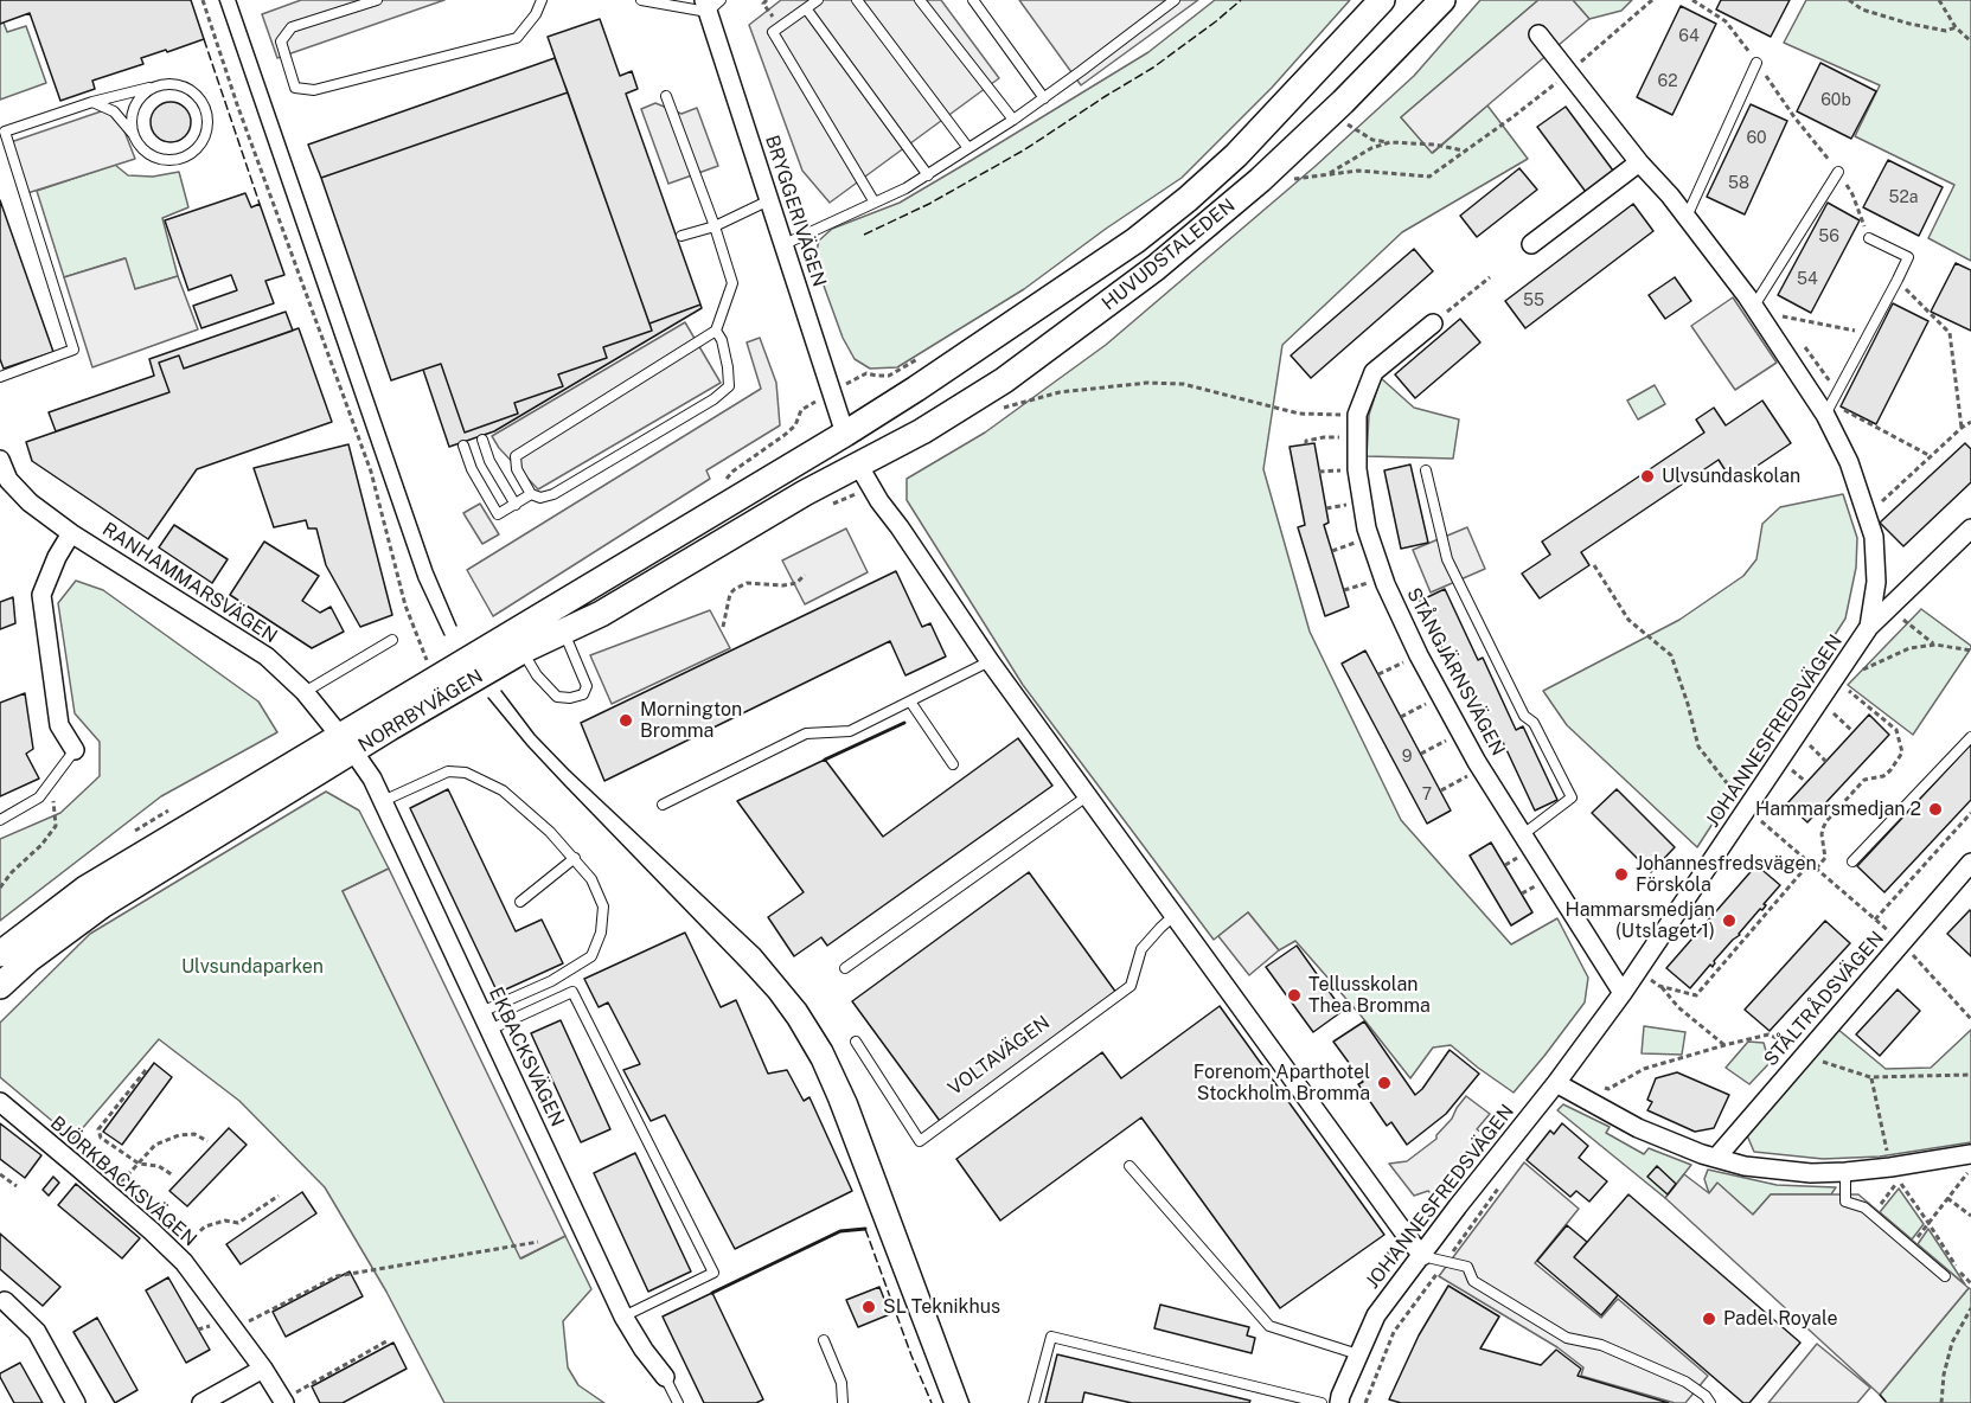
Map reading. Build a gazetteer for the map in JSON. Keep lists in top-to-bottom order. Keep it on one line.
{"streets":{"main road":["HUVUDSTALEDEN","NORRBYVÄGEN"],"street":["BRYGGERIVÄGEN","RANHAMMARSVÄGEN","STÅNGJÄRNSVÄGEN","JOHANNESFREDSVÄGEN","STÅLTRÅDSVÄGEN","EKBACKSVÄGEN","BJÖRKBACKSVÄGEN"],"lane":["VOLTAVÄGEN"]},"crossings":[["BRYGGERIVÄGEN","HUVUDSTALEDEN"],["BRYGGERIVÄGEN","NORRBYVÄGEN"],["HUVUDSTALEDEN","NORRBYVÄGEN"],["RANHAMMARSVÄGEN","NORRBYVÄGEN"],["RANHAMMARSVÄGEN","EKBACKSVÄGEN"],["STÅNGJÄRNSVÄGEN","JOHANNESFREDSVÄGEN"],["NORRBYVÄGEN","EKBACKSVÄGEN"]],"parks":["Ulvsundaparken"],"places":["Ulvsundaskolan","Mornington Bromma","Hammarsmedjan 2","Johannesfredsvägen Förskola","Hammarsmedjan (Utslaget 1)","Tellusskolan Thea Bromma","Forenom Aparthotel Stockholm Bromma","SL Teknikhus","Padel Royale"],"house_numbers":["64","62","60b","60","58","52a","56","54","55","9","7"]}
